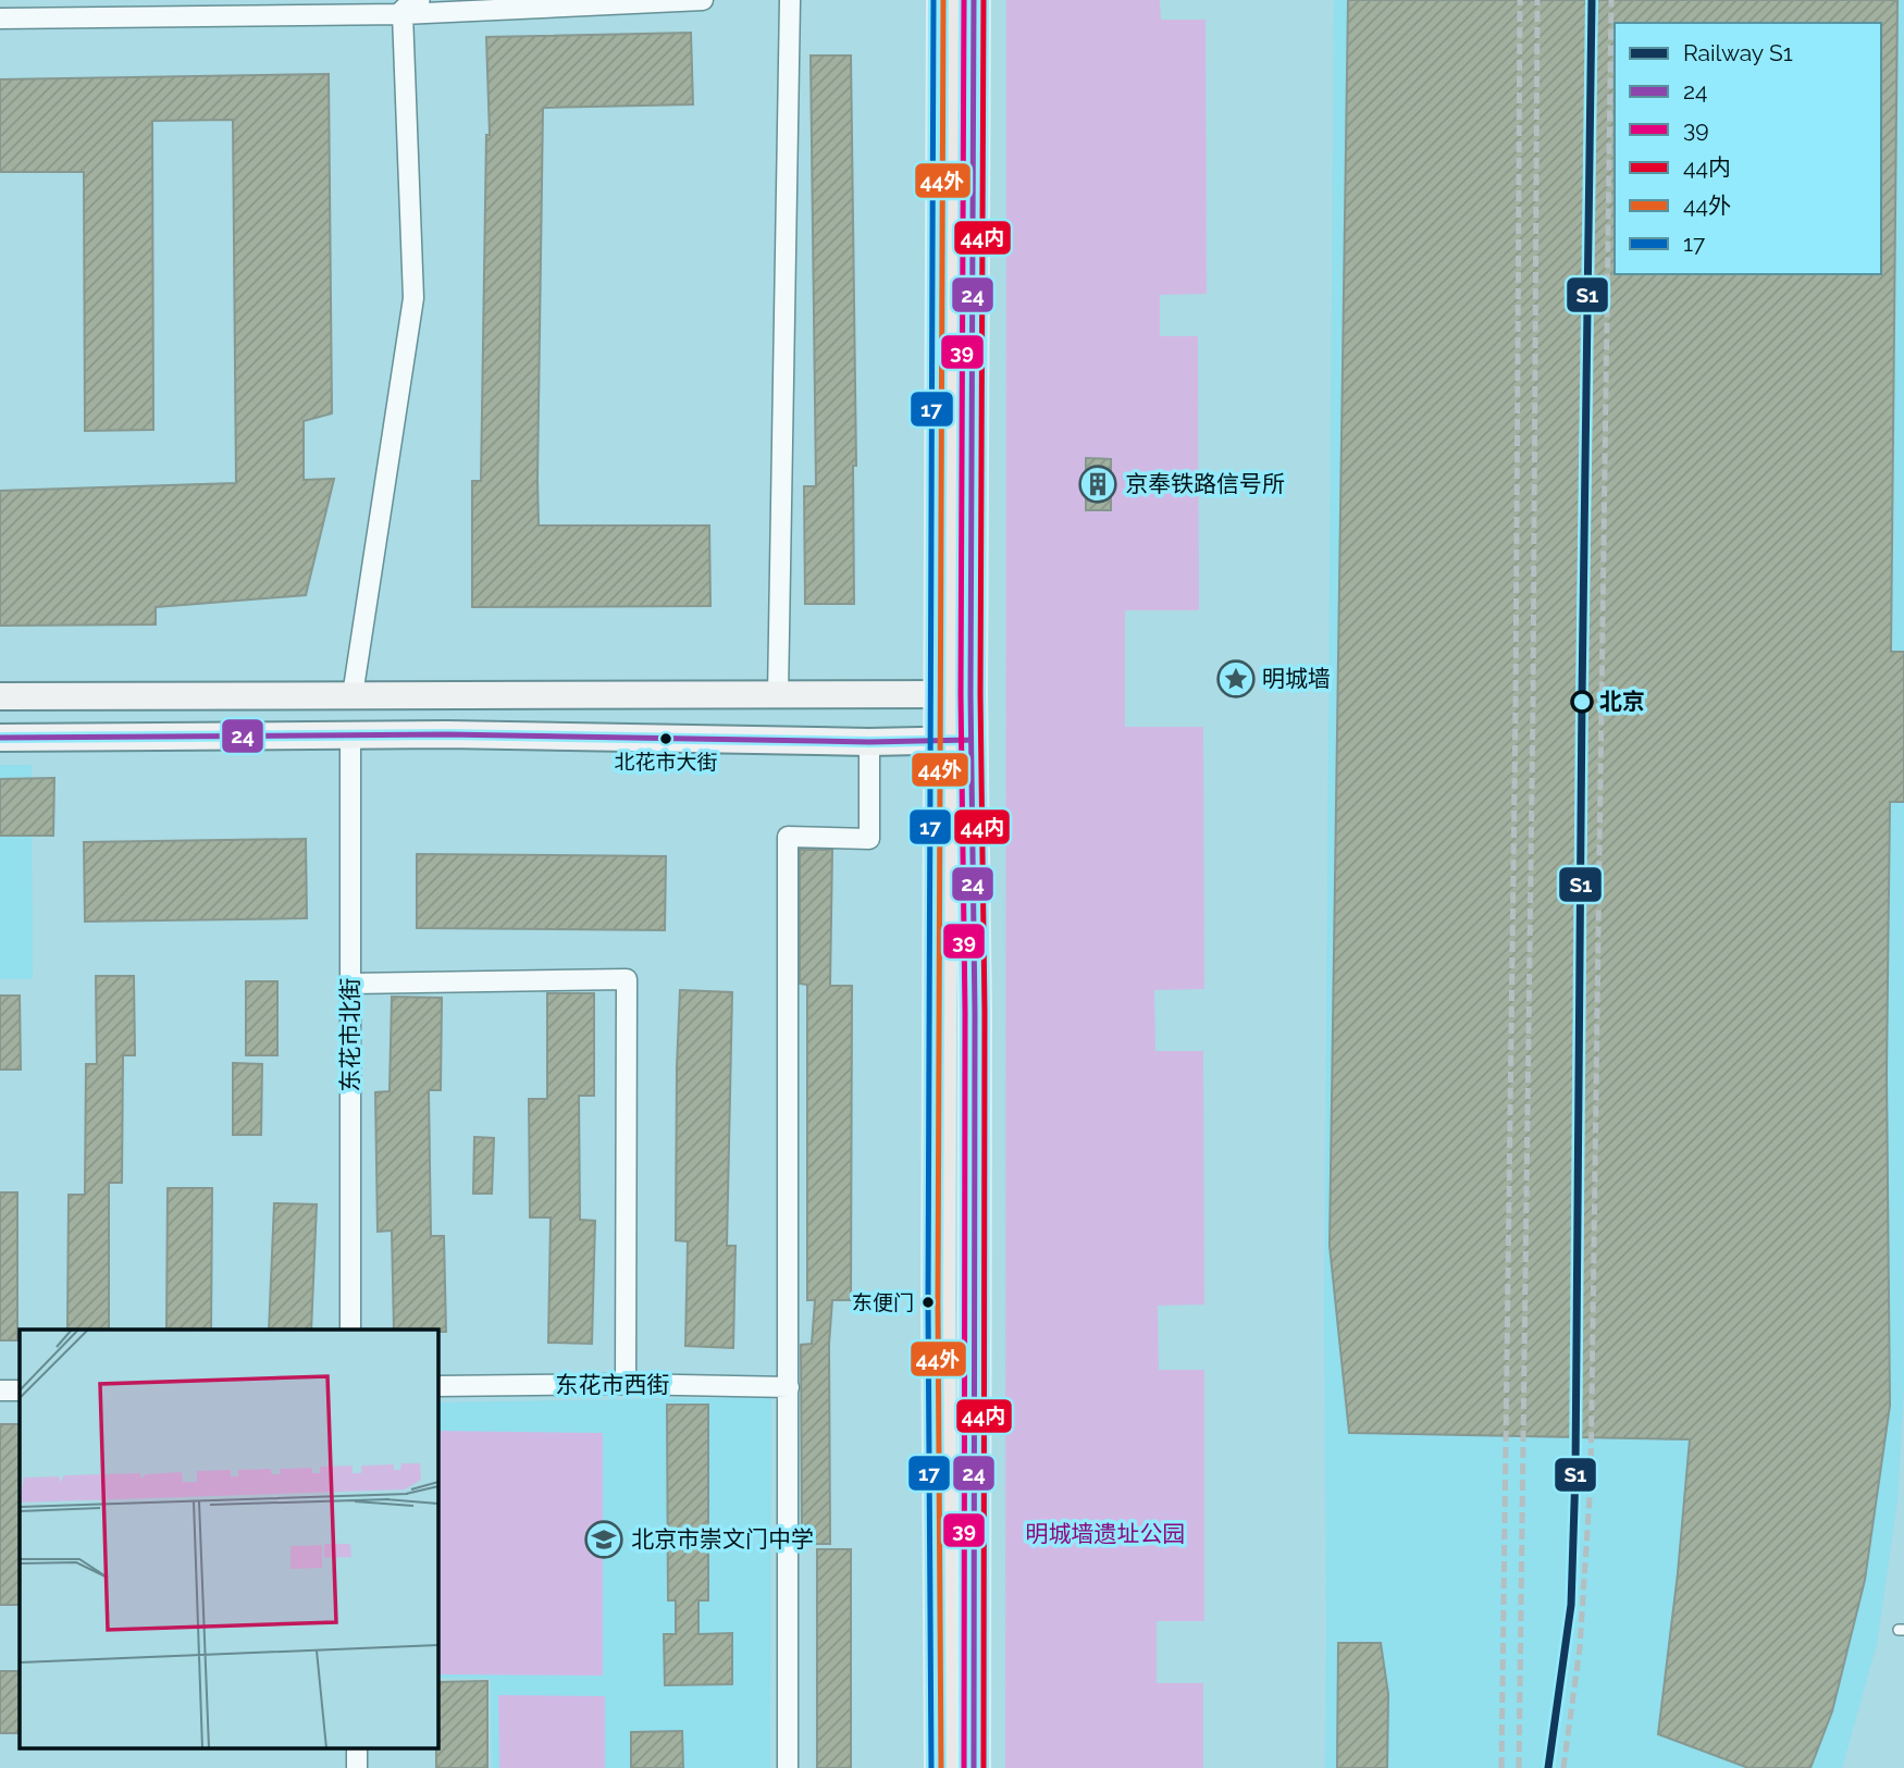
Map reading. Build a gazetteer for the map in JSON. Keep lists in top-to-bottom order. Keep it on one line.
{"streets":{"street":["东花市北街","东花市西街"]},"parks":["明城墙遗址公园"],"places":{"building":["京奉铁路信号所"],"place":["明城墙"],"other":["北京","北花市大街","东便门"],"school or university":["北京市崇文门中学"]},"lines":["rail line S1","transit line 24","transit line 39","transit line 44内","transit line 44外","transit line 17"],"legend":["Railway S1","24","39","44内","44外","17"]}
